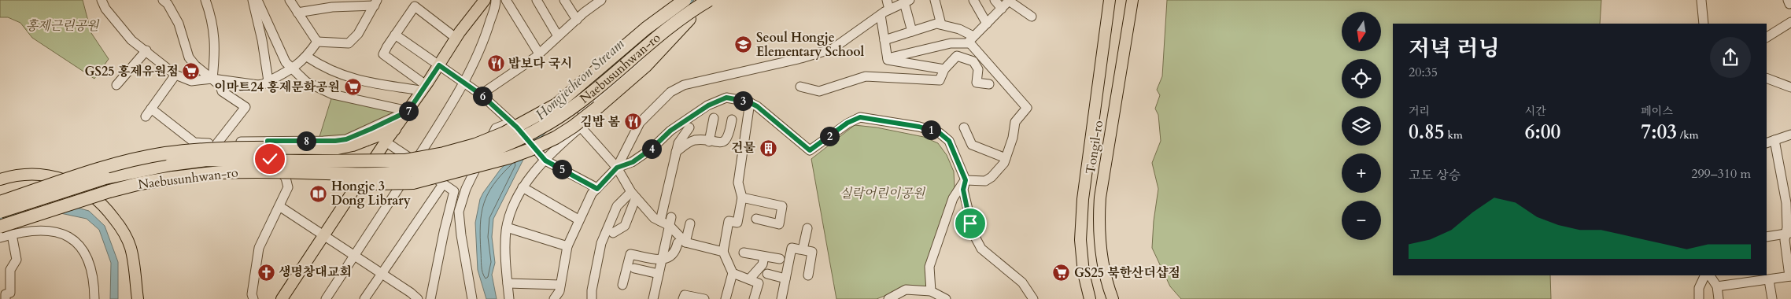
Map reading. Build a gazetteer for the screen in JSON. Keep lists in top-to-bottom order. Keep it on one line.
{"streets":{"highway":["Naebusunhwan-ro"],"main road":["Tongil-ro"]},"water":["Hongjecheon Stream"],"parks":["홍제근린공원","실락어린이공원"],"places":{"school or university":["Seoul Hongje Elementary School"],"restaurant":["밥보다 국시","김밥 봄"],"supermarket":["GS25 홍제유원점","이마트24 홍제문화공원","GS25 북한산더샵점"],"building":["건물"],"library":["Hongje 3 Dong Library"],"church":["생명창대교회"]},"north":"bottom","page":{"map_buttons":["+","−"],"heading":["저녁 러닝","20:35"],"pins":["6","3","7","1","2","8","4","5"],"stats":[["거리","0.85 km"],["시간","6:00"],["페이스","7:03 /km"]],"chart":["고도 상승","299–310 m"]}}
